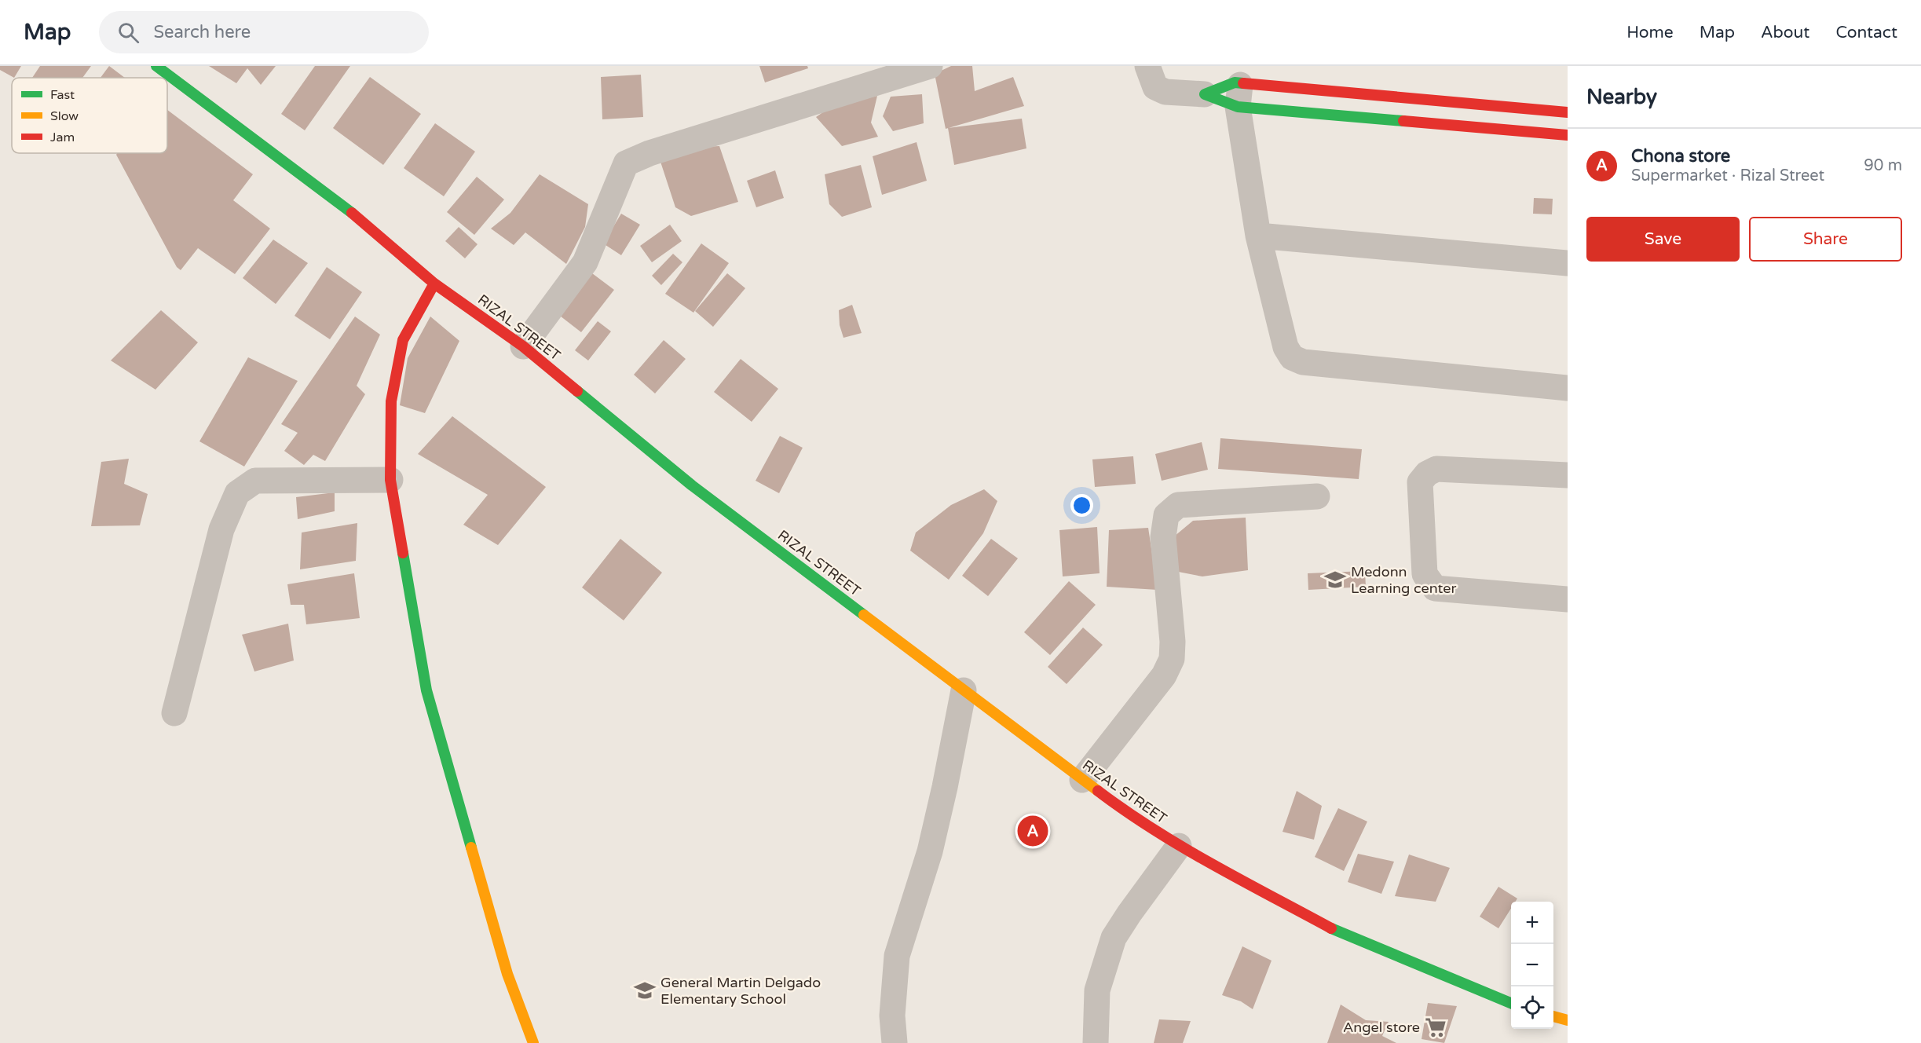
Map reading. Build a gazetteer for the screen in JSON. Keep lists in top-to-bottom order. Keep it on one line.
{"streets":{"main road":["RIZAL STREET"]},"places":{"school or university":["Medonn Learning center","General Martin Delgado Elementary School"],"supermarket":["Angel store"]},"legend":["Fast","Slow","Jam"],"page":{"header":"Map","search":"Search here","nav":["Home","Map","About","Contact"],"heading":"Nearby","list":[{"mark":"A","name":"Chona store","note":"Supermarket · Rizal Street","value":"90 m"}],"buttons":["Save","Share"],"pins":"A","map_buttons":["+","−"]}}
